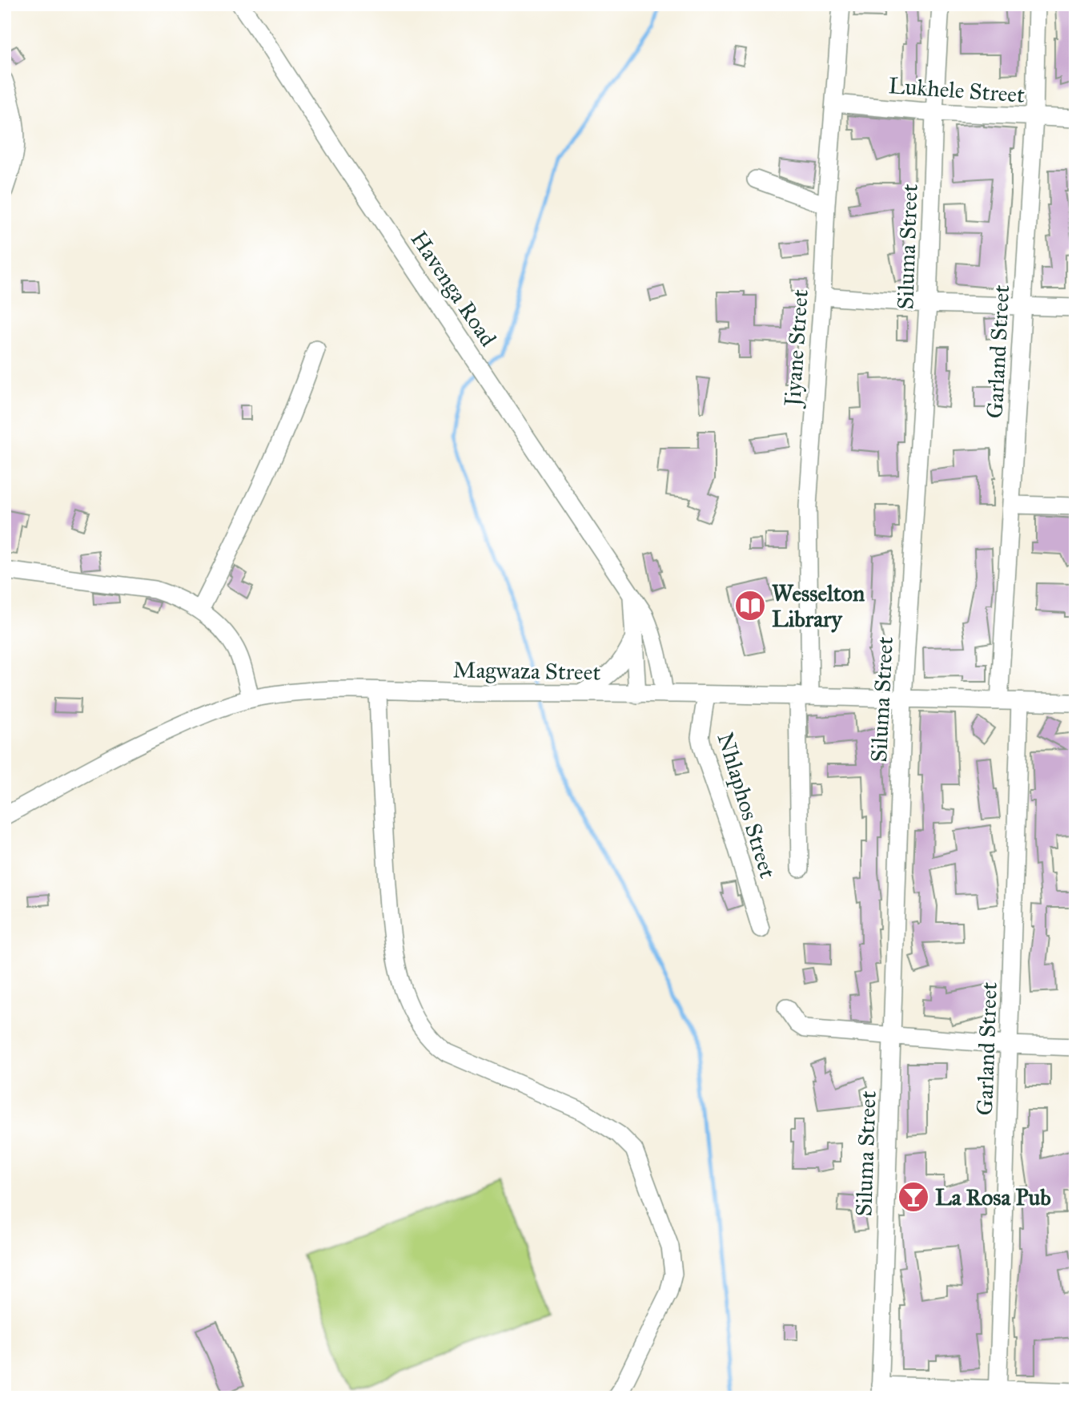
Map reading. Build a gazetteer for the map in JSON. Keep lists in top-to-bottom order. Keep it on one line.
{"streets":{"street":["Lukhele Street","Siluma Street","Havenga Road","Jiyane Street","Garland Street","Magwaza Street","Nhlaphos Street"]},"crossings":[["Lukhele Street","Siluma Street"],["Lukhele Street","Jiyane Street"],["Lukhele Street","Garland Street"],["Siluma Street","Magwaza Street"],["Havenga Road","Magwaza Street"],["Jiyane Street","Magwaza Street"],["Garland Street","Magwaza Street"],["Magwaza Street","Nhlaphos Street"]],"places":{"library":["Wesselton Library"],"bar":["La Rosa Pub"]}}
